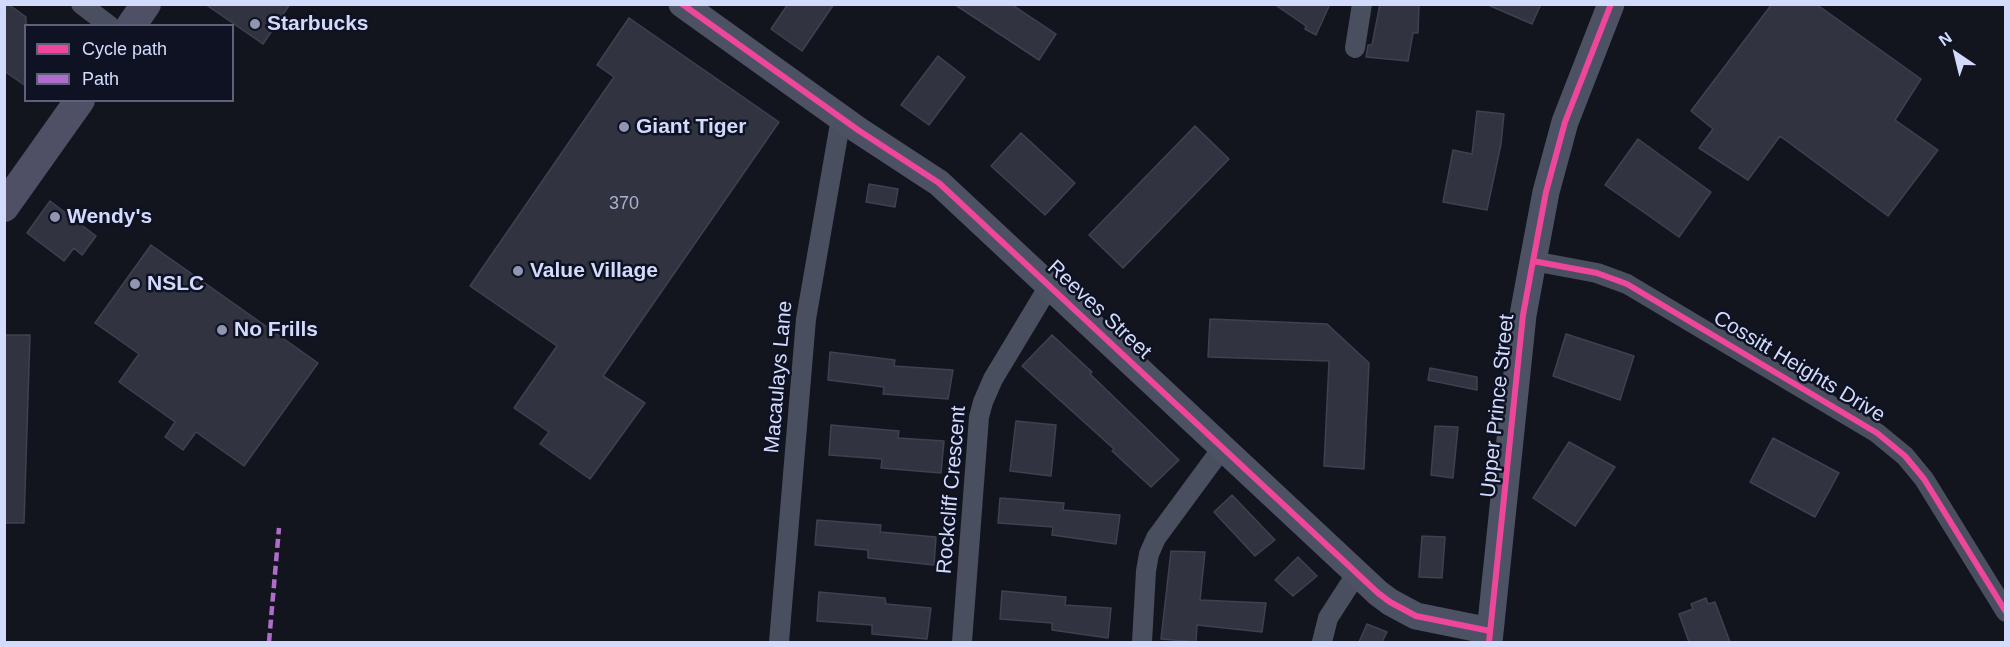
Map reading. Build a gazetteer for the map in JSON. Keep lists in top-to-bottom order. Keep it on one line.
{"streets":{"street":["Reeves Street","Cossitt Heights Drive","Macaulays Lane","Upper Prince Street","Rockcliff Crescent"]},"crossings":[["Reeves Street","Macaulays Lane"],["Reeves Street","Upper Prince Street"],["Reeves Street","Rockcliff Crescent"],["Cossitt Heights Drive","Upper Prince Street"]],"places":["Starbucks","Giant Tiger","Wendy's","Value Village","NSLC","No Frills"],"house_numbers":["370"],"legend":["Cycle path","Path"],"north":"top left"}
